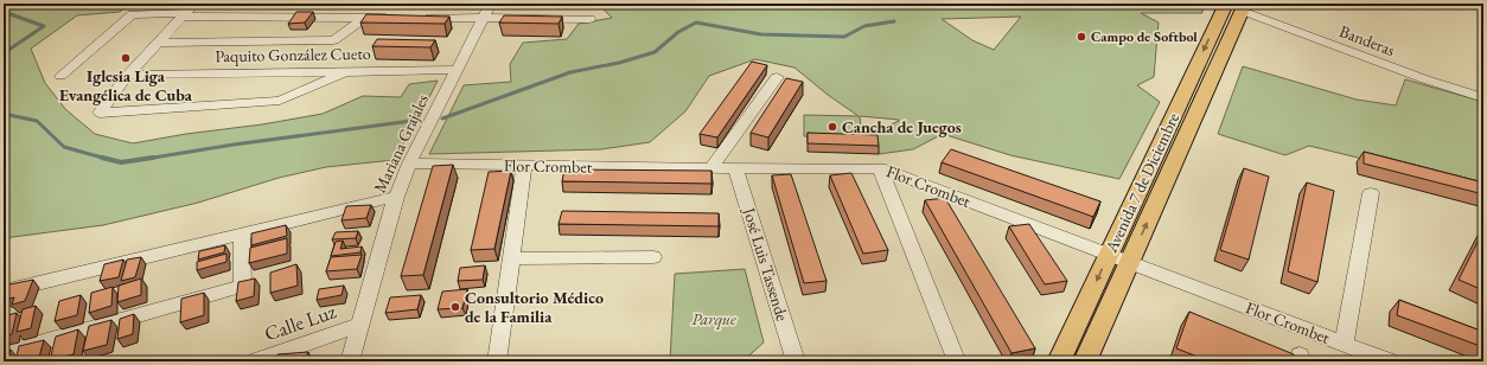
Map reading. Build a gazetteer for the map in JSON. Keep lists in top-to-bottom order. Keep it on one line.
{"streets":{"main road":["Avenida 7 de Diciembre"],"street":["Banderas","Paquito González Cueto","Mariana Grajales","Flor Crombet","José Luis Tassende","Calle Luz"]},"crossings":[["Banderas","Avenida 7 de Diciembre"],["Paquito González Cueto","Mariana Grajales"],["Mariana Grajales","Flor Crombet"],["Mariana Grajales","Calle Luz"],["Flor Crombet","Avenida 7 de Diciembre"],["Flor Crombet","José Luis Tassende"]],"parks":["Parque"],"places":["Campo de Softbol","Iglesia Liga Evangélica de Cuba","Cancha de Juegos","Consultorio Médico de la Familia"]}
